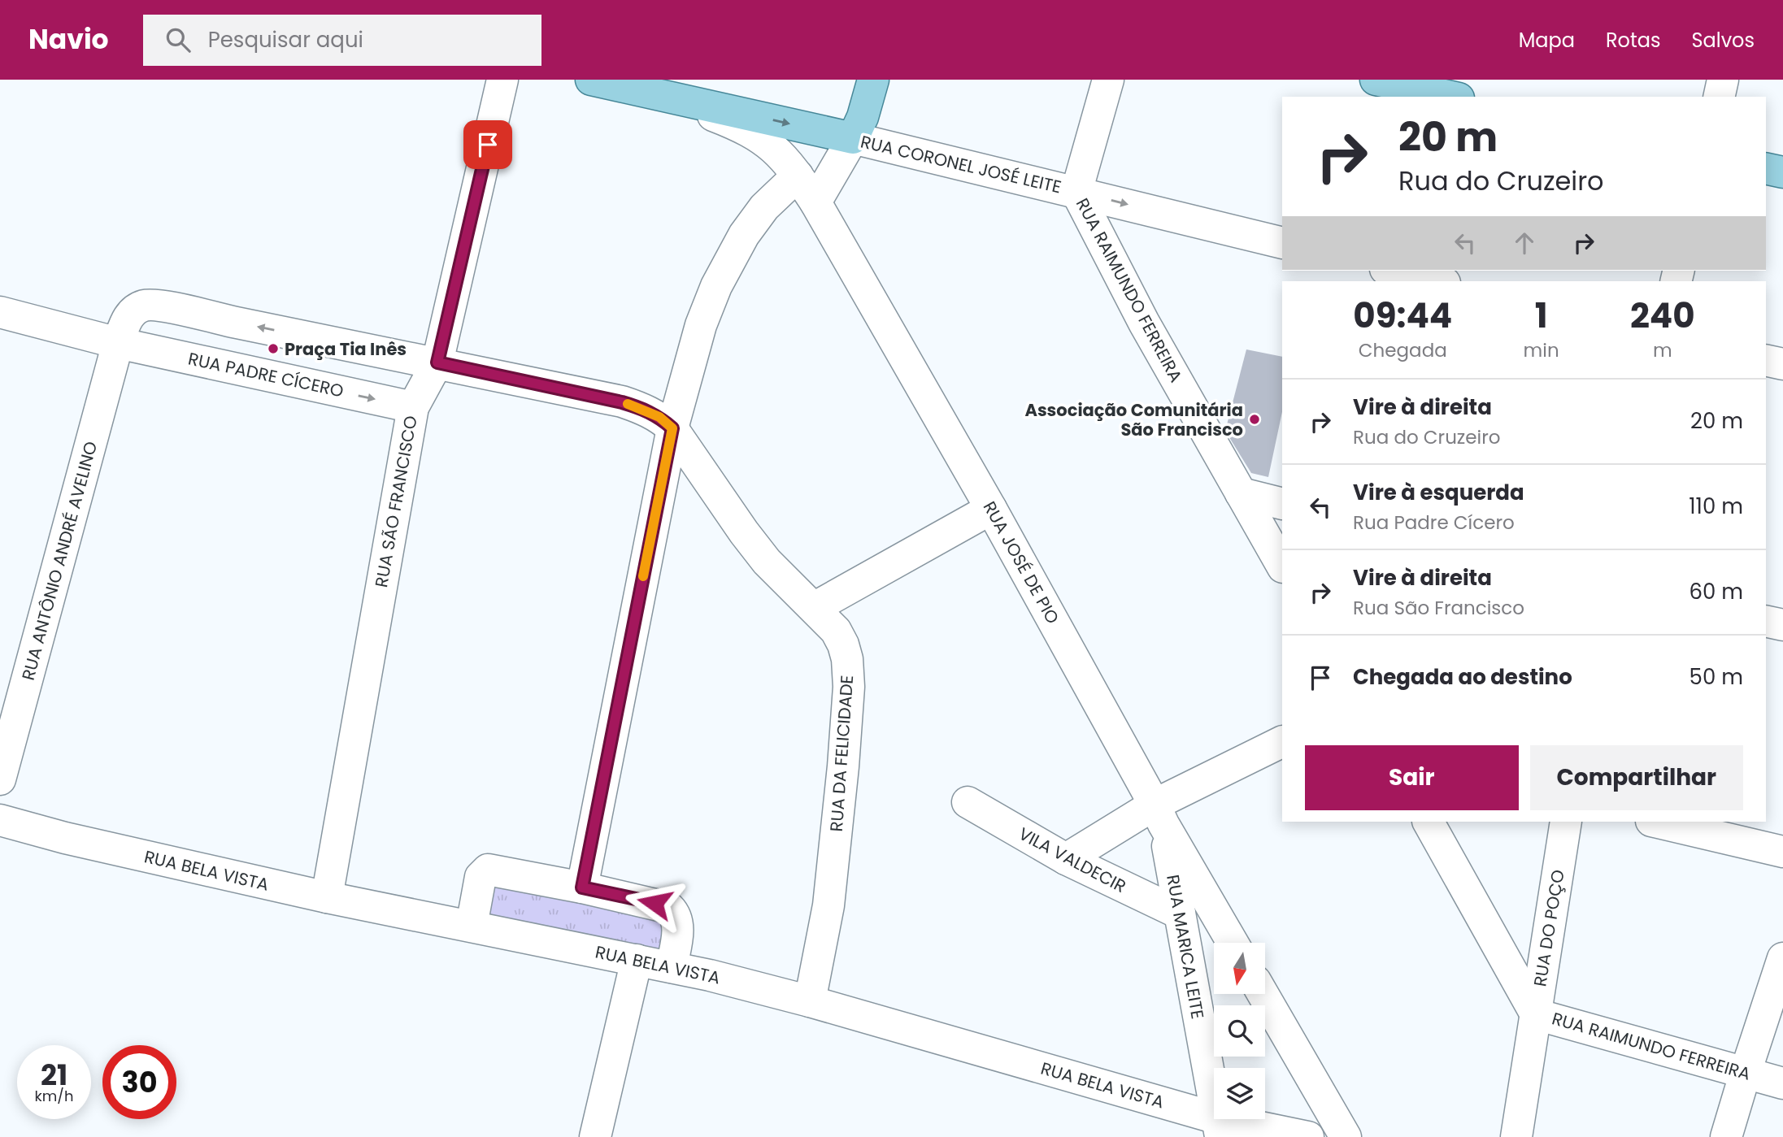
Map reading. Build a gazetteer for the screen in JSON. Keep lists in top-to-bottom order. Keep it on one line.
{"streets":{"main road":["RUA CORONEL JOSÉ LEITE"],"street":["RUA RAIMUNDO FERREIRA","RUA PADRE CÍCERO","RUA SÃO FRANCISCO","RUA ANTÔNIO ANDRÉ AVELINO","RUA JOSÉ DE PIO","RUA DA FELICIDADE","VILA VALDECIR","RUA BELA VISTA","RUA DO POÇO","RUA MARICA LEITE"]},"crossings":[["RUA CORONEL JOSÉ LEITE","RUA RAIMUNDO FERREIRA"],["RUA CORONEL JOSÉ LEITE","RUA JOSÉ DE PIO"],["RUA RAIMUNDO FERREIRA","RUA DO POÇO"],["RUA PADRE CÍCERO","RUA SÃO FRANCISCO"],["RUA PADRE CÍCERO","RUA ANTÔNIO ANDRÉ AVELINO"],["RUA SÃO FRANCISCO","RUA BELA VISTA"],["RUA JOSÉ DE PIO","RUA MARICA LEITE"],["RUA DA FELICIDADE","RUA BELA VISTA"],["VILA VALDECIR","RUA MARICA LEITE"],["RUA BELA VISTA","RUA MARICA LEITE"]],"one_way":["RUA CORONEL JOSÉ LEITE"],"places":["Praça Tia Inês","Associação Comunitária São Francisco"],"north":"bottom","page":{"header":"Navio","search":"Pesquisar aqui","nav":["Mapa","Rotas","Salvos"],"turn":["20 m","Rua do Cruzeiro"],"eta":["09:44","Chegada","1","min","240","m"],"list":[{"name":"Vire à direita","note":"Rua do Cruzeiro","value":"20 m"},{"name":"Vire à esquerda","note":"Rua Padre Cícero","value":"110 m"},{"name":"Vire à direita","note":"Rua São Francisco","value":"60 m"},{"name":"Chegada ao destino","value":"50 m"}],"buttons":["Sair","Compartilhar"],"speed":"21 km/h","limit":"30"}}
